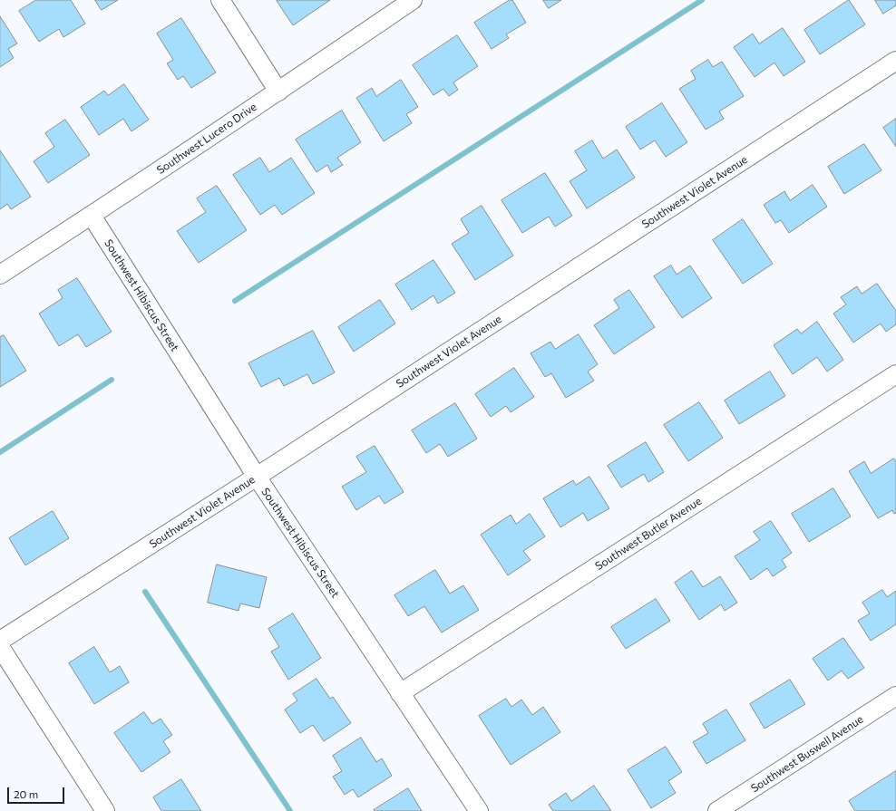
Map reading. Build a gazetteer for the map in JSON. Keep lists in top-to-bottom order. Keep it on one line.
{"streets":{"street":["Southwest Lucero Drive","Southwest Violet Avenue","Southwest Hibiscus Street","Southwest Butler Avenue","Southwest Buswell Avenue"]},"crossings":[["Southwest Lucero Drive","Southwest Hibiscus Street"],["Southwest Violet Avenue","Southwest Hibiscus Street"],["Southwest Hibiscus Street","Southwest Butler Avenue"]],"scale_bar":"20 m"}
